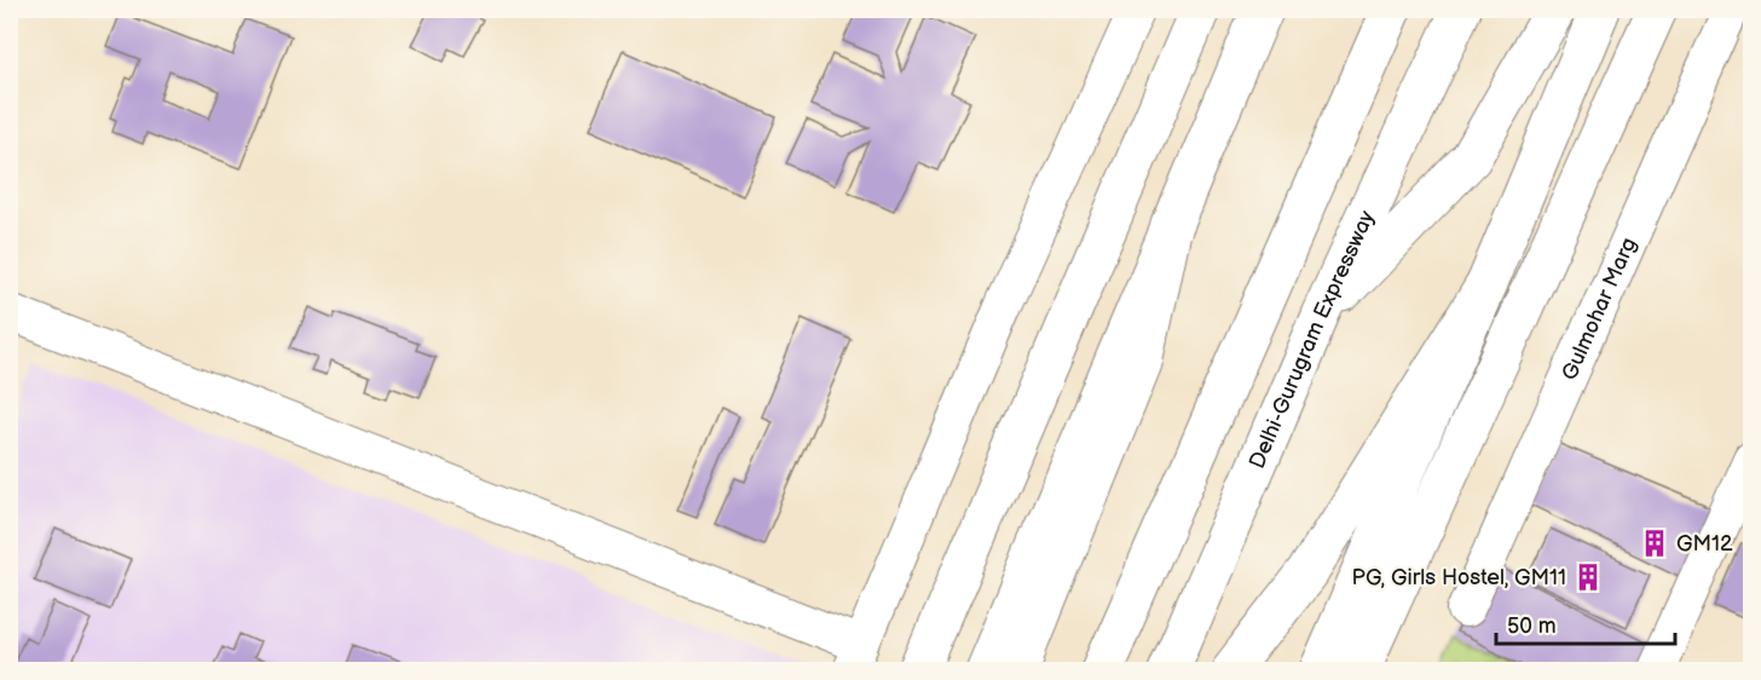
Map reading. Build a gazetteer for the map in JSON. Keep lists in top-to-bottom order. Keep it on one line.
{"streets":{"main road":["Delhi-Gurugram Expressway"],"street":["Gulmohar Marg"]},"places":{"building":["GM12","PG, Girls Hostel, GM11"]},"scale_bar":"50 m"}
